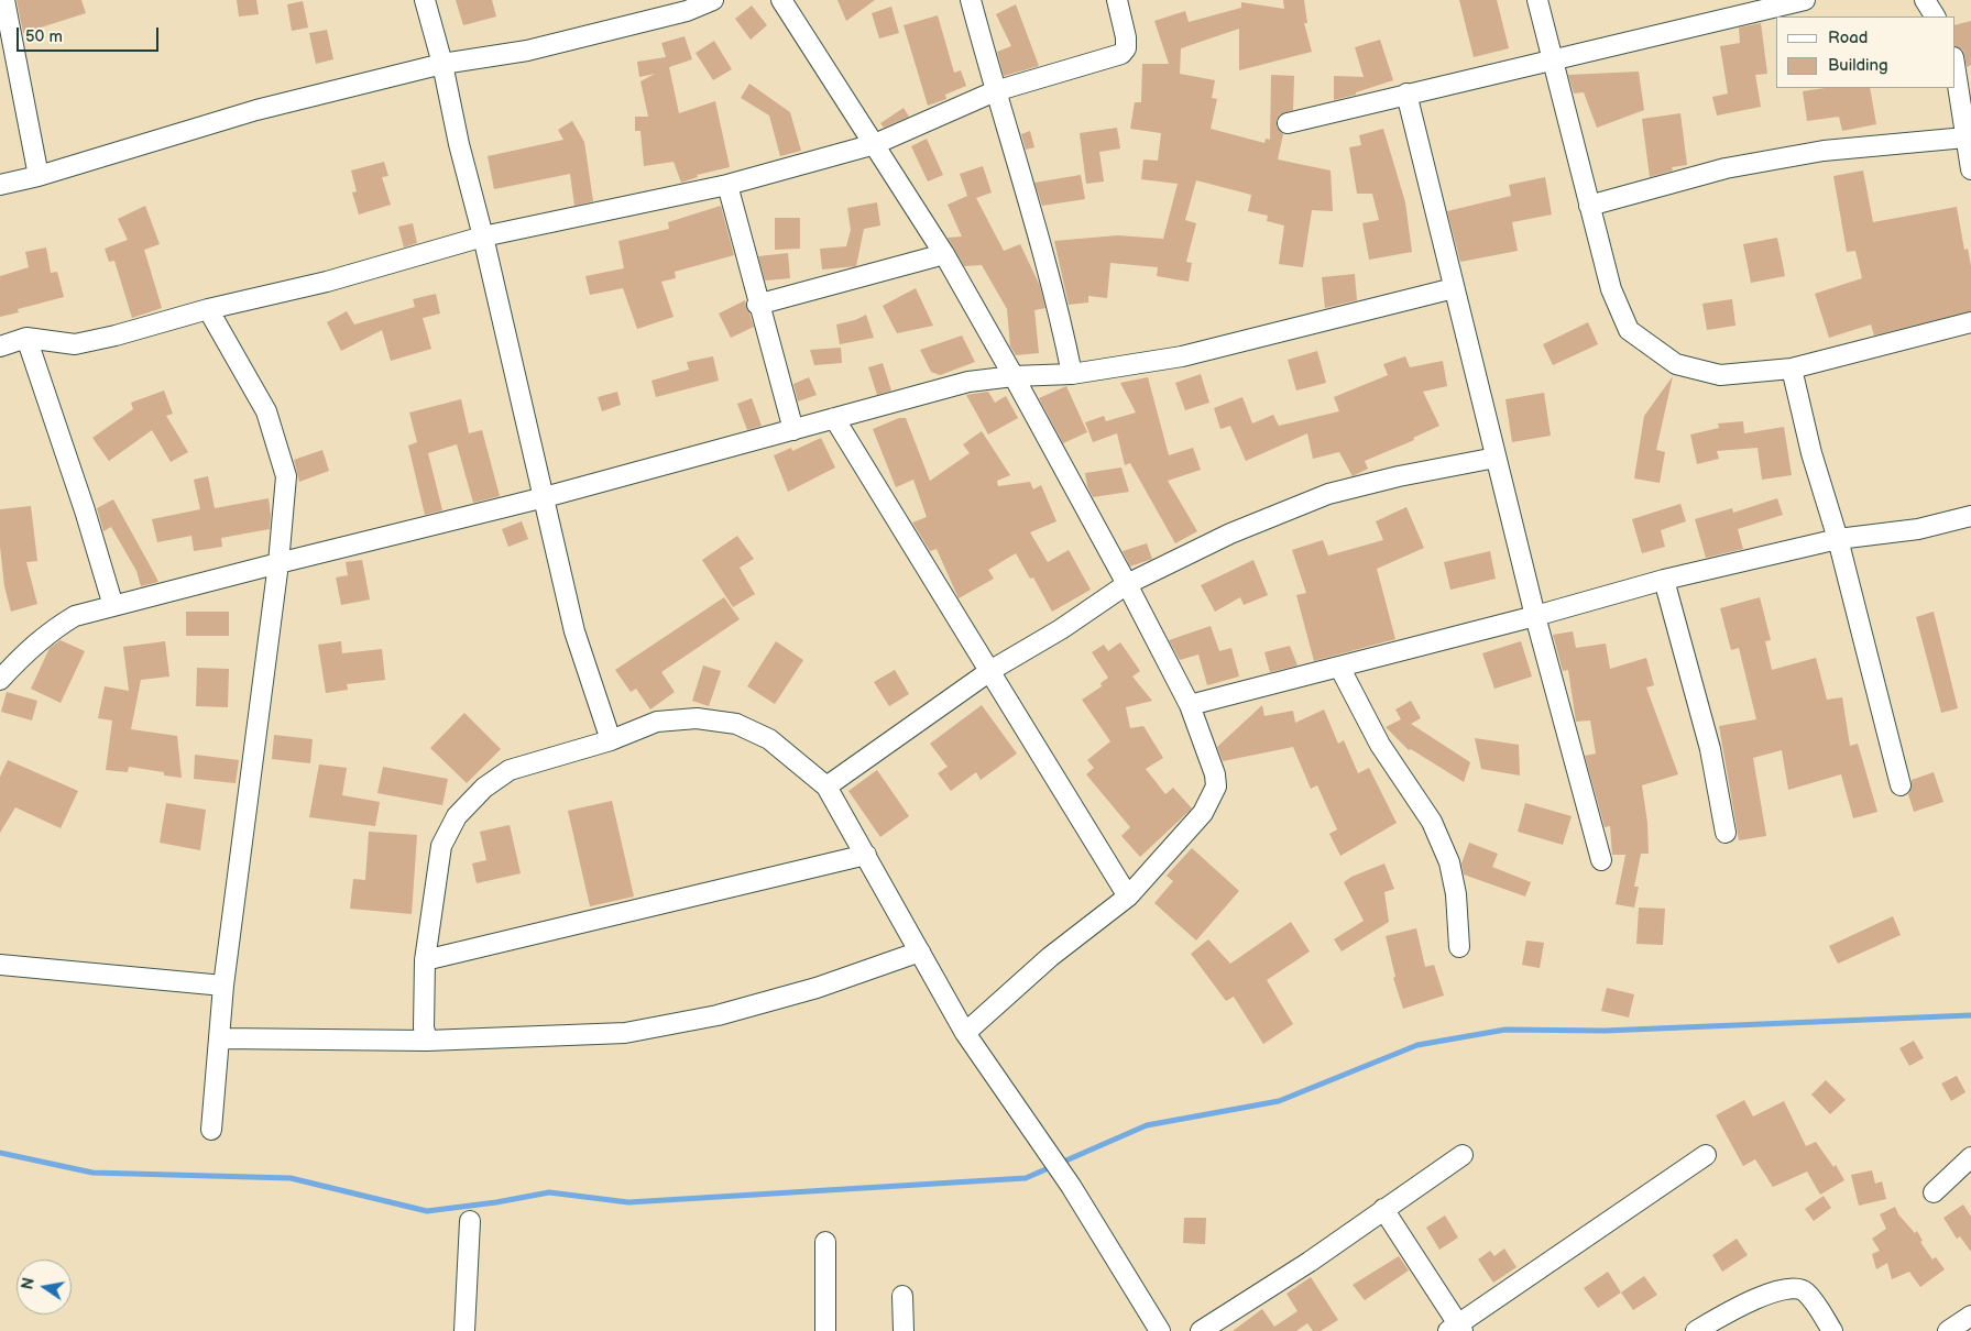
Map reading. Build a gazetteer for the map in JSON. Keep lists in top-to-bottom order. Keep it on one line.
{"legend":["Road","Building"],"scale_bar":"50 m","north":"left"}
